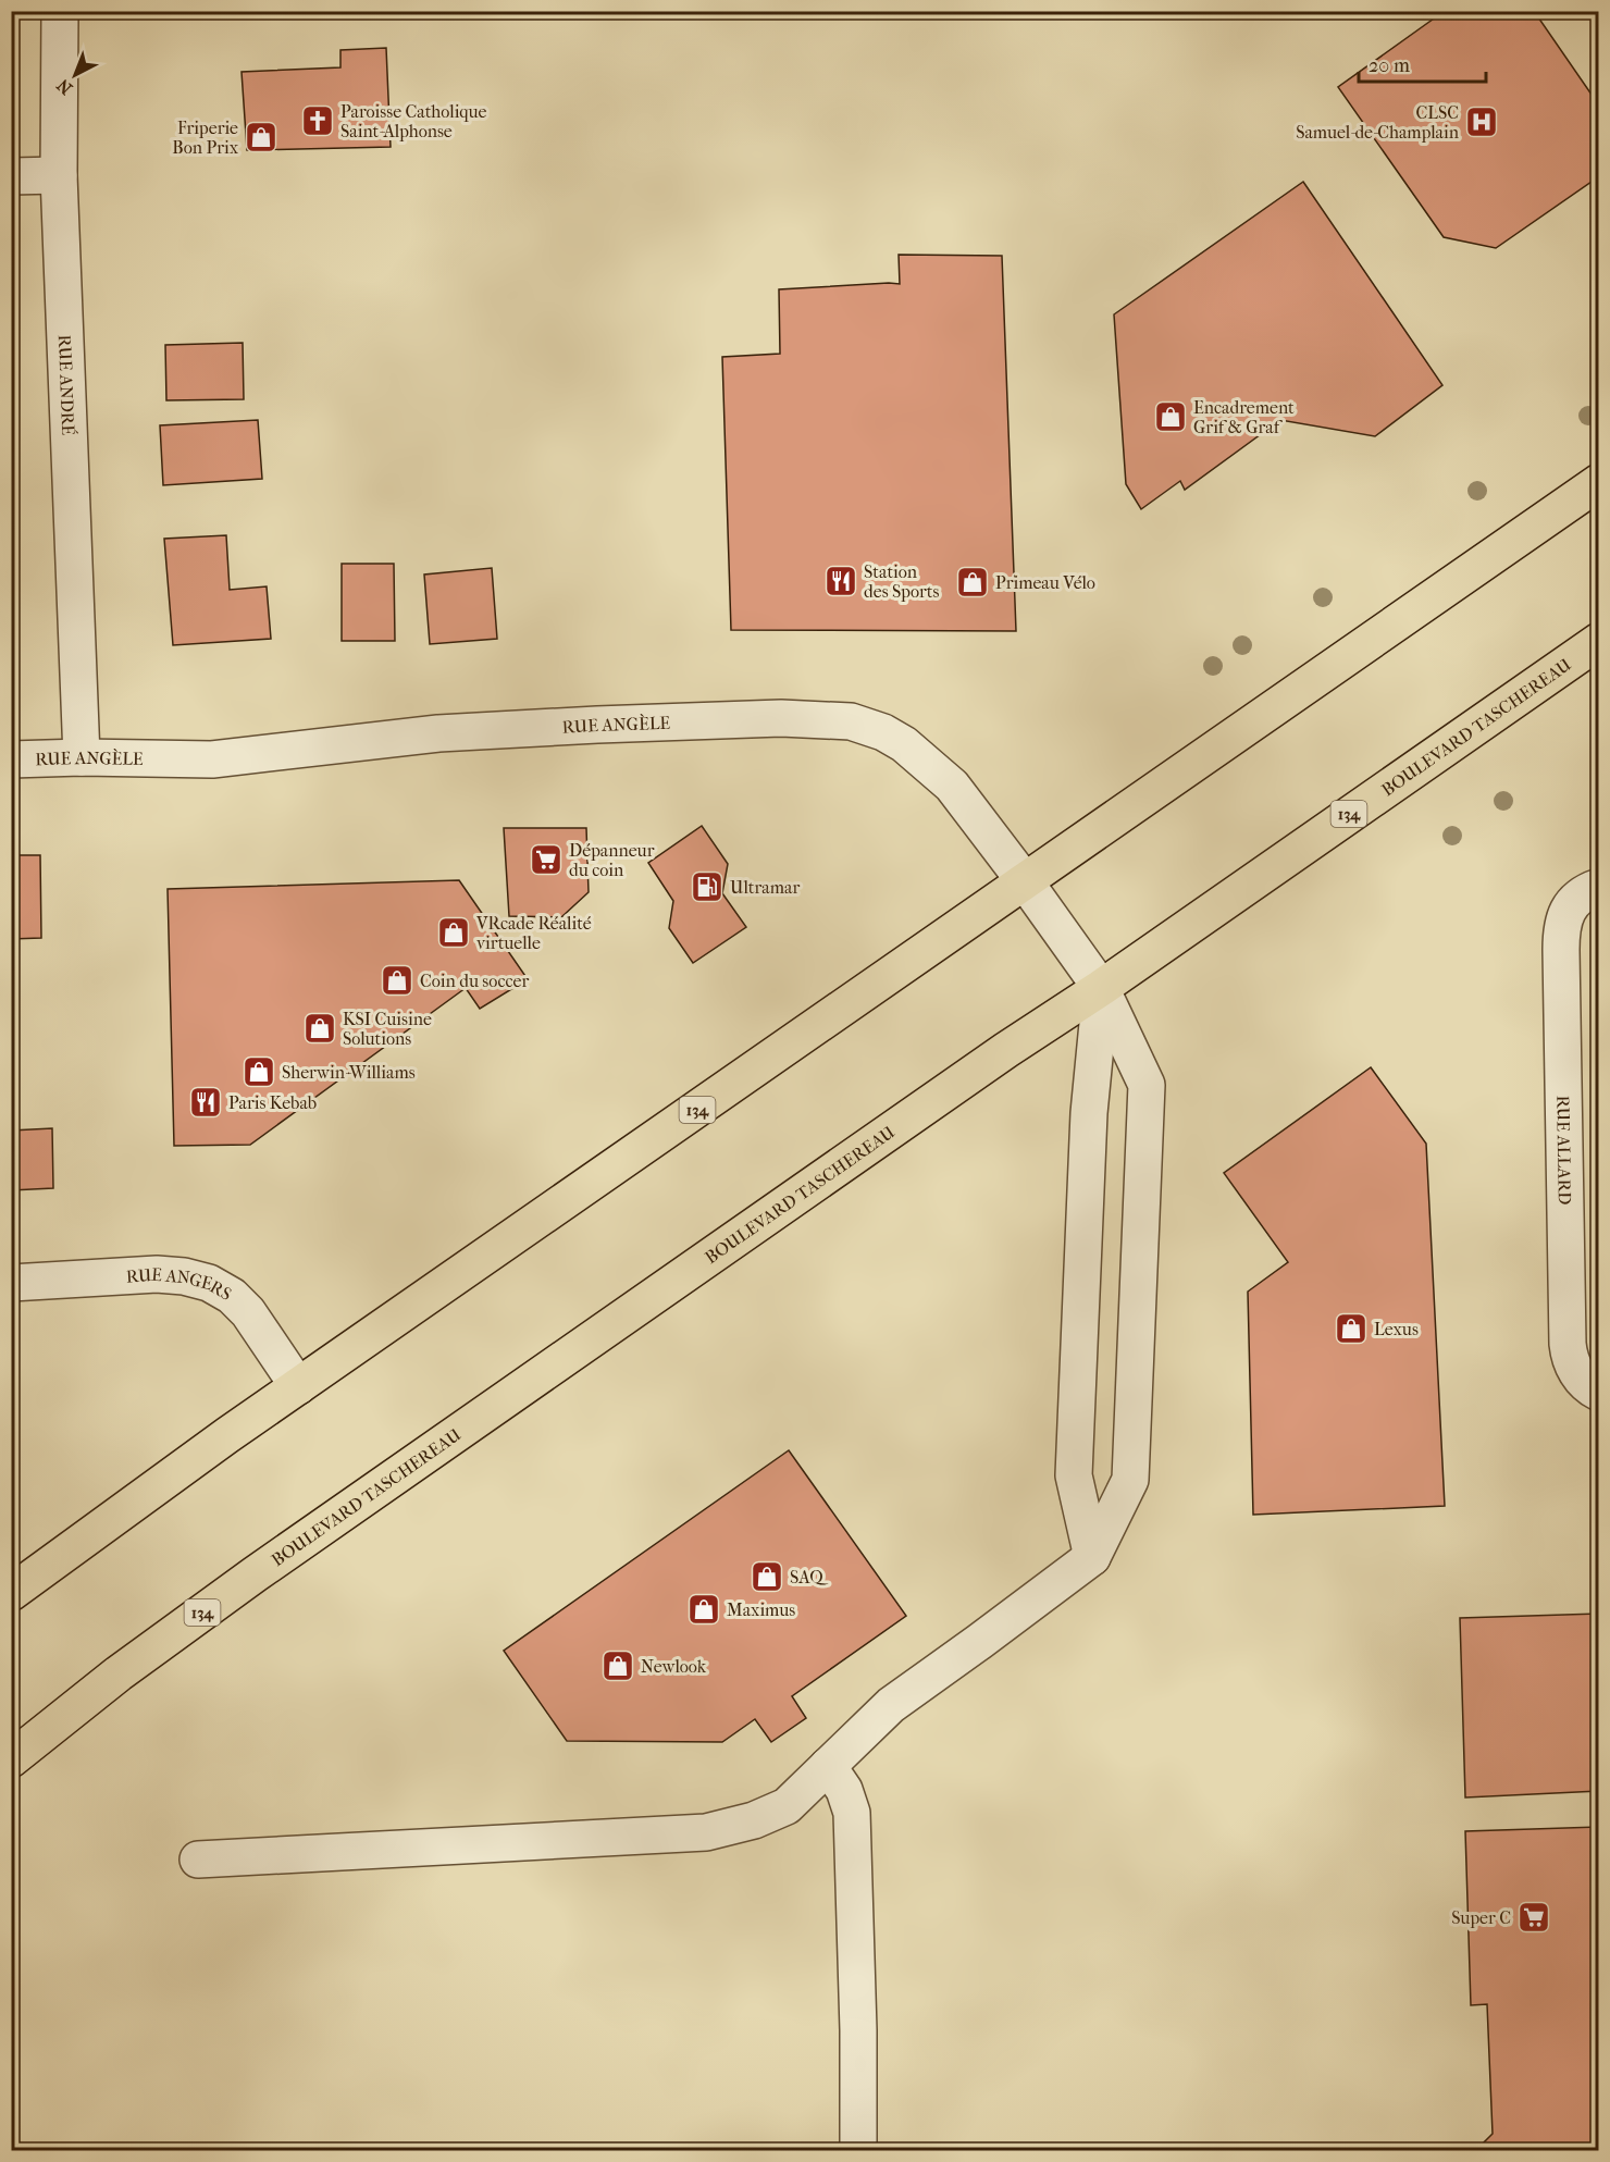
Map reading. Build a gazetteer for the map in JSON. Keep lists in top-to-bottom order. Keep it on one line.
{"streets":{"main road":["BOULEVARD TASCHEREAU","134"],"street":["RUE ANDRÉ","RUE ANGÈLE","RUE ALLARD","RUE ANGERS"]},"crossings":[["RUE ANDRÉ","RUE ANGÈLE"],["RUE ANGÈLE","BOULEVARD TASCHEREAU"],["RUE ANGÈLE","134"],["134","RUE ANGERS"]],"places":{"church":["Paroisse Catholique Saint-Alphonse"],"hospital":["CLSC Samuel-de-Champlain"],"shop":["Friperie Bon Prix","Encadrement Grif & Graf","Primeau Vélo","VRcade Réalité virtuelle","Coin du soccer","KSI Cuisine Solutions","Sherwin-Williams","Lexus","SAQ","Maximus","Newlook"],"restaurant":["Station des Sports","Paris Kebab"],"supermarket":["Dépanneur du coin","Super C"],"fuel station":["Ultramar"]},"scale_bar":"20 m","north":"bottom left"}
